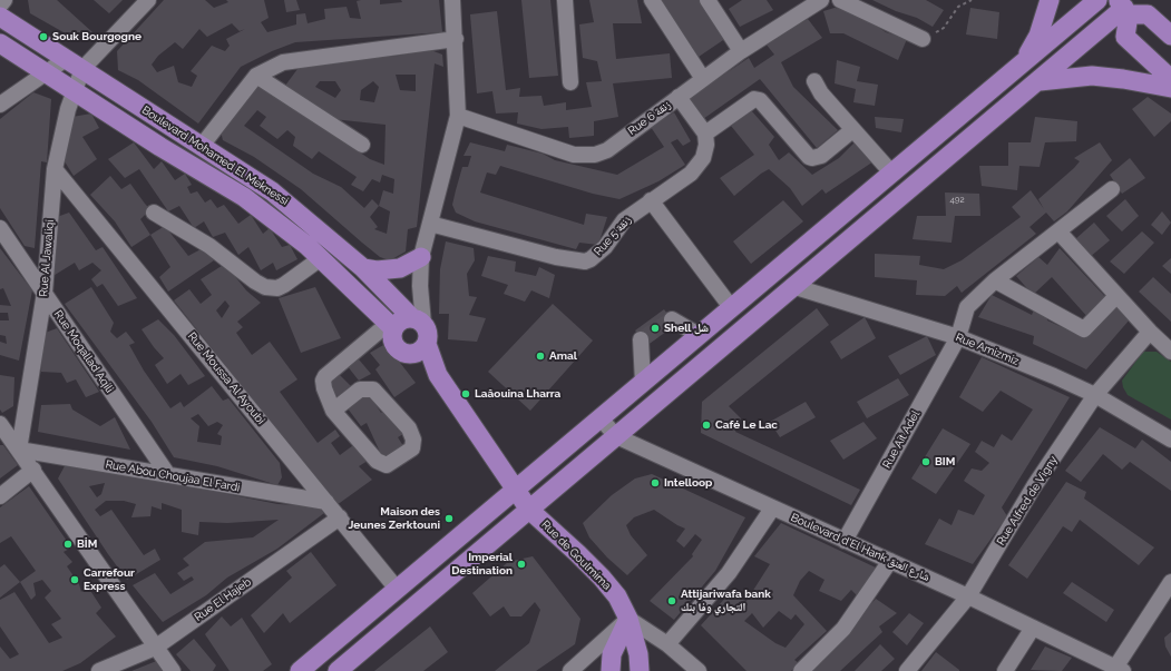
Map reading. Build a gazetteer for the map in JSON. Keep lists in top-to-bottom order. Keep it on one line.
{"streets":{"main road":["Boulevard Mohamed El Meknessi","Rue de Goulmima"],"street":["Rue 6 زنقة","Rue 5 زنقة","Rue Al Jawaliqi","Rue Amizmiz","Rue Moqallad Aqili","Rue Moussa Al Ayoubi","Rue Aït Adel","Rue Abou Choujaa El Fardi","Rue Alfred de Vigny","Boulevard d'El Hank شارع العنق","Rue El Hajeb"]},"crossings":[["Boulevard Mohamed El Meknessi","Rue Al Jawaliqi"],["Rue Al Jawaliqi","Rue Moqallad Aqili"],["Rue Al Jawaliqi","Rue Moussa Al Ayoubi"],["Rue Al Jawaliqi","Rue Abou Choujaa El Fardi"],["Rue Amizmiz","Rue Aït Adel"],["Rue Amizmiz","Rue Alfred de Vigny"],["Rue Moqallad Aqili","Rue Abou Choujaa El Fardi"],["Rue Moussa Al Ayoubi","Rue Abou Choujaa El Fardi"],["Rue Moussa Al Ayoubi","Rue El Hajeb"],["Rue Aït Adel","Boulevard d'El Hank شارع العنق"],["Rue Alfred de Vigny","Boulevard d'El Hank شارع العنق"]],"places":["Souk Bourgogne","Shell شل","Amal","Laâouina Lharra","Café Le Lac","BIM","Intelloop","Maison des Jeunes Zerktouni","BİM","Imperial Destination","Carrefour Express","Attijariwafa bank التجاري وفا بنك"],"house_numbers":["492"]}
